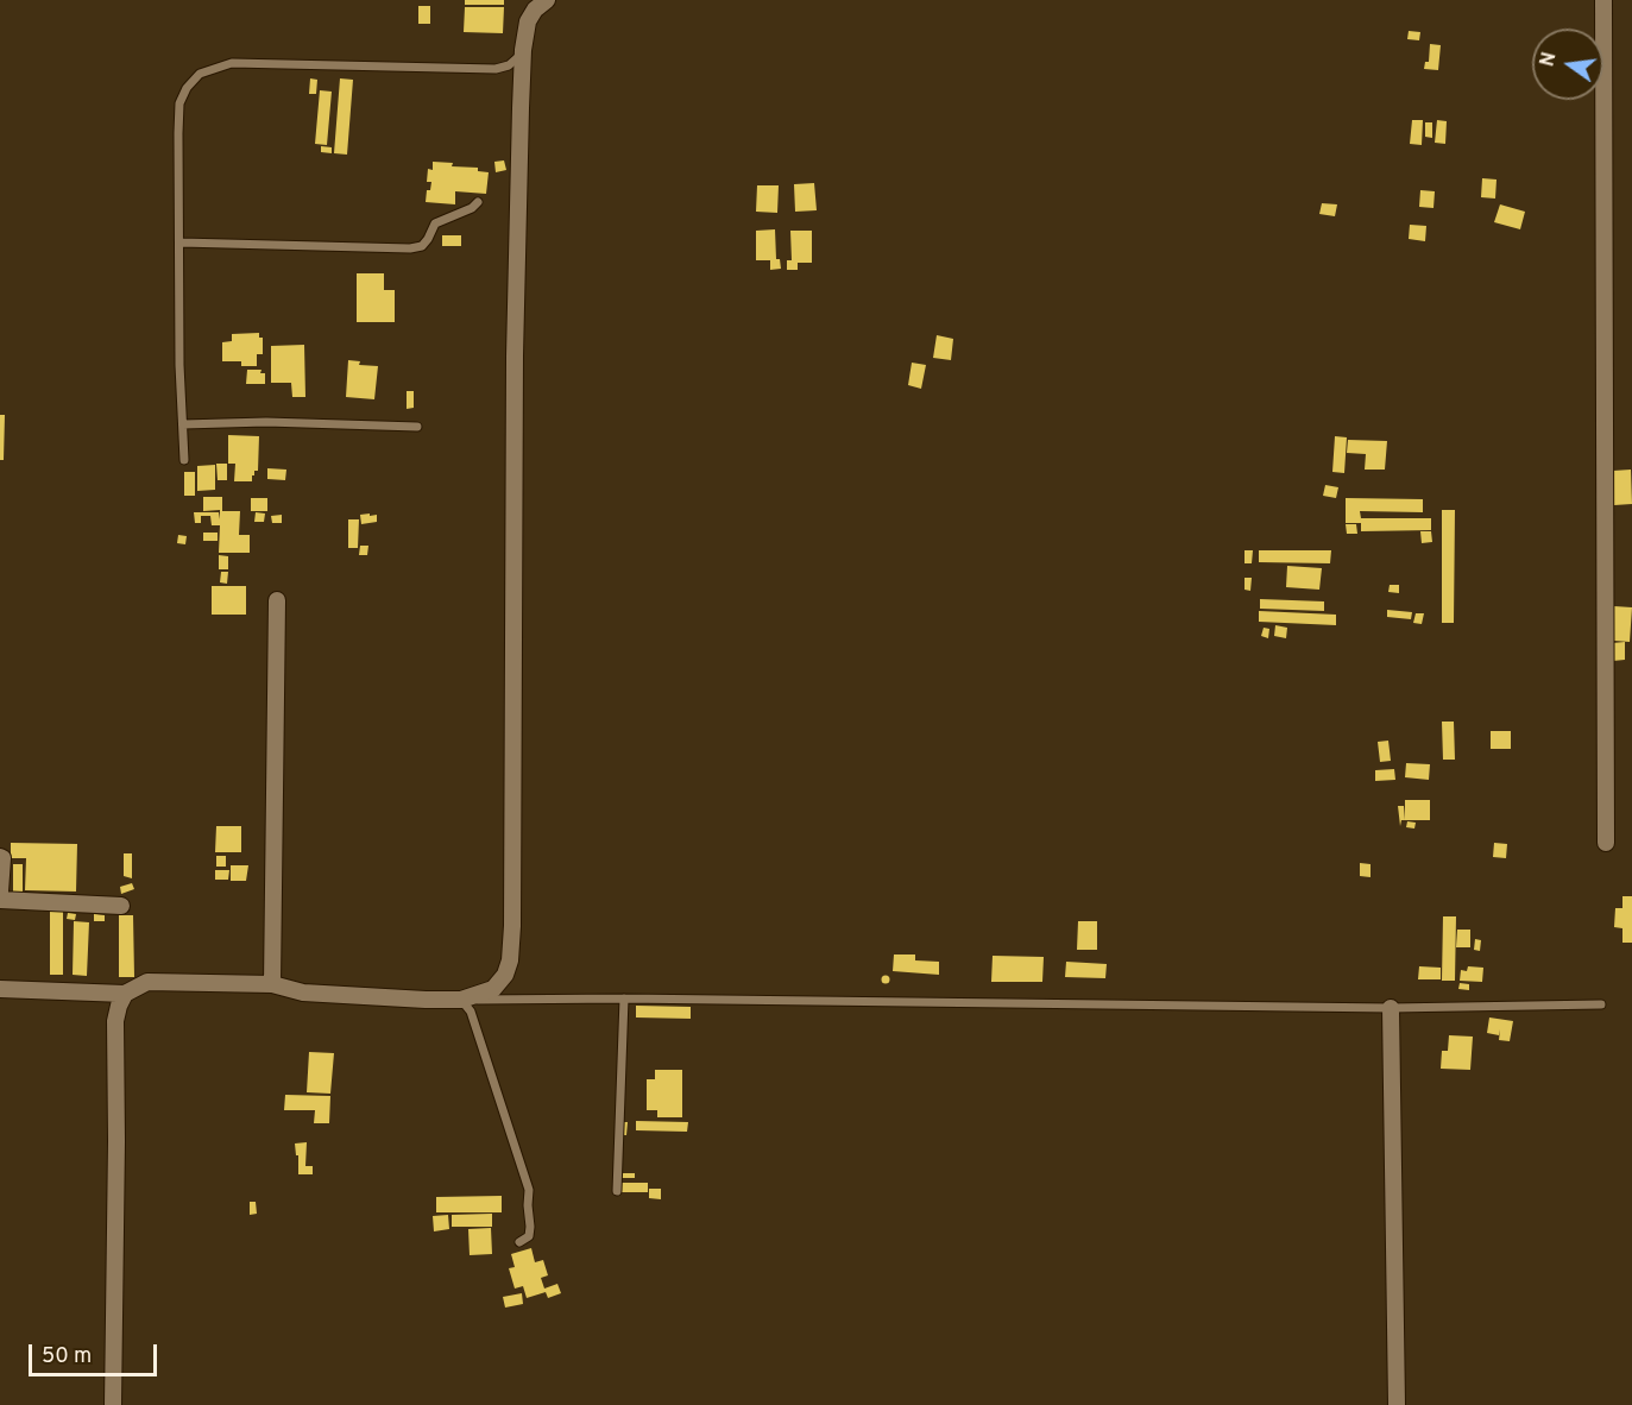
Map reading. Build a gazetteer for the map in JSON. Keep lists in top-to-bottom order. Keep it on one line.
{"scale_bar":"50 m","north":"left"}
